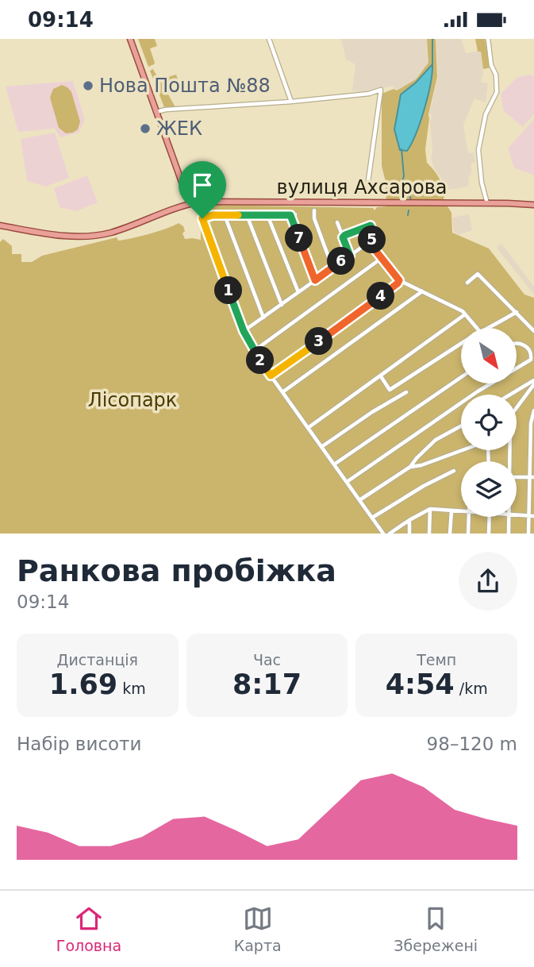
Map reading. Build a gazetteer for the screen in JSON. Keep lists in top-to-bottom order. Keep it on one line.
{"streets":{"main road":["вулиця Ахсарова"]},"parks":["Лісопарк"],"places":["Нова Пошта №88","ЖЕК"],"north":"bottom right","page":{"status":"09:14","pins":["7","5","6","1","4","3","2"],"heading":["Ранкова пробіжка","09:14"],"stats":[["Дистанція","1.69 km"],["Час","8:17"],["Темп","4:54 /km"]],"chart":["Набір висоти","98–120 m"],"tabs":["Головна","Карта","Збережені"]}}
